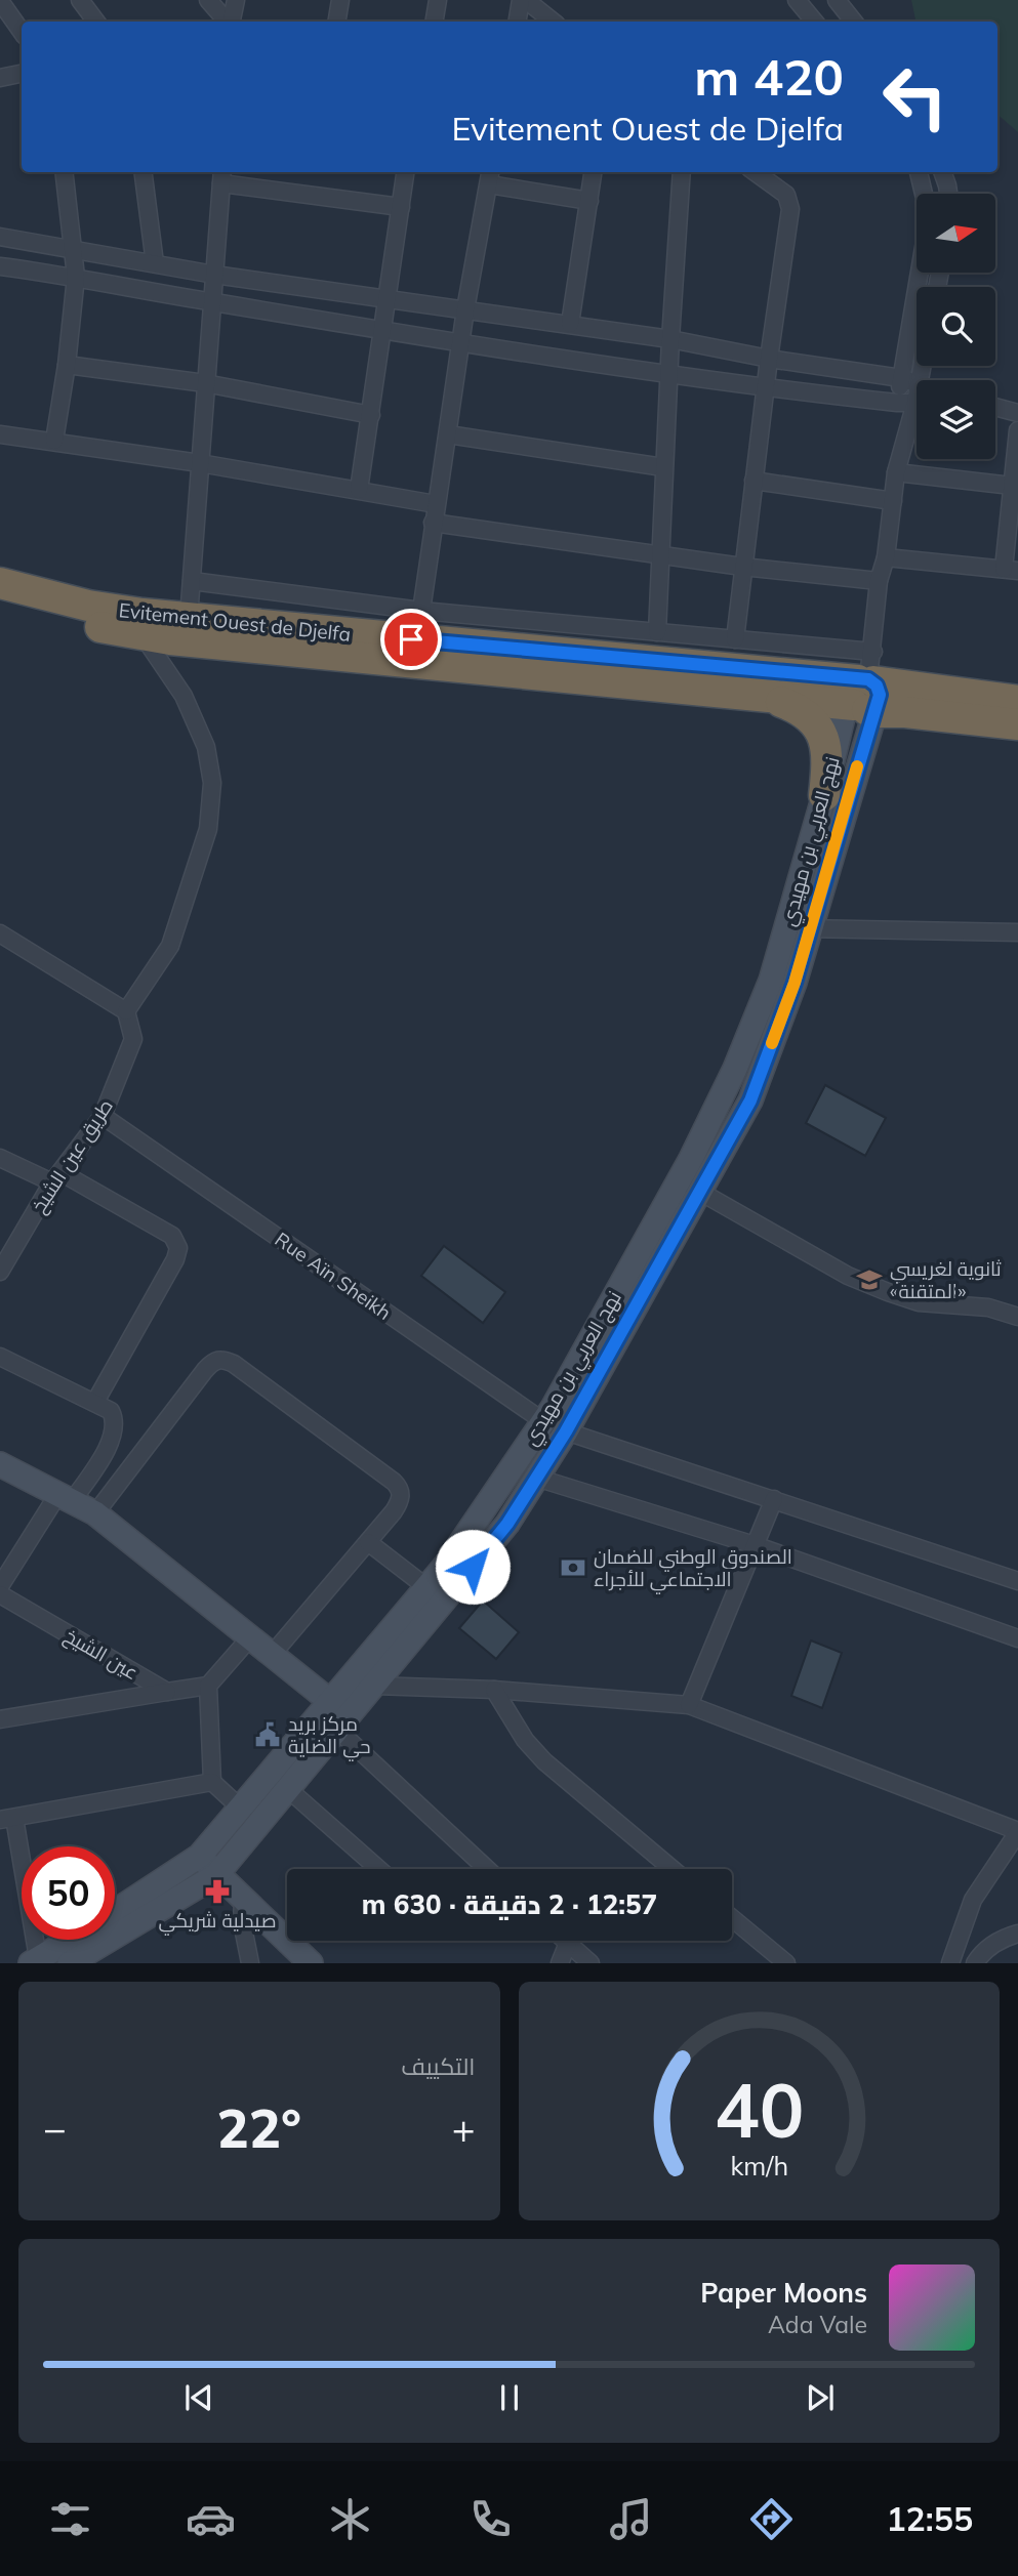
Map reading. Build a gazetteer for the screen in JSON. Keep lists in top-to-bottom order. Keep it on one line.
{"streets":{"highway":["Evitement Ouest de Djelfa"],"main road":["نهج العربي بن مهيدي"],"street":["طريق عين الشيخ","Rue Aïn Sheikh","عين الشيخ"]},"crossings":[["Evitement Ouest de Djelfa","نهج العربي بن مهيدي"],["نهج العربي بن مهيدي","Rue Aïn Sheikh"],["طريق عين الشيخ","Rue Aïn Sheikh"]],"places":{"school or university":["ثانوية لغريسي «المتقنة»"],"bank":["الصندوق الوطني للضمان الاجتماعي للأجراء"],"public building":["مركز بريد حي الضاية"],"pharmacy":["صيدلية شريكي"]},"north":"right","page":{"turn":["420 m","Evitement Ouest de Djelfa"],"limit":"50","trip":"12:57 · 2 دقيقة · 630 m","tile":"التكييف","heat":["−","22°","+"],"song":["Paper Moons","Ada Vale"],"tabs":"12:55","gauge":["40","km/h"]}}
